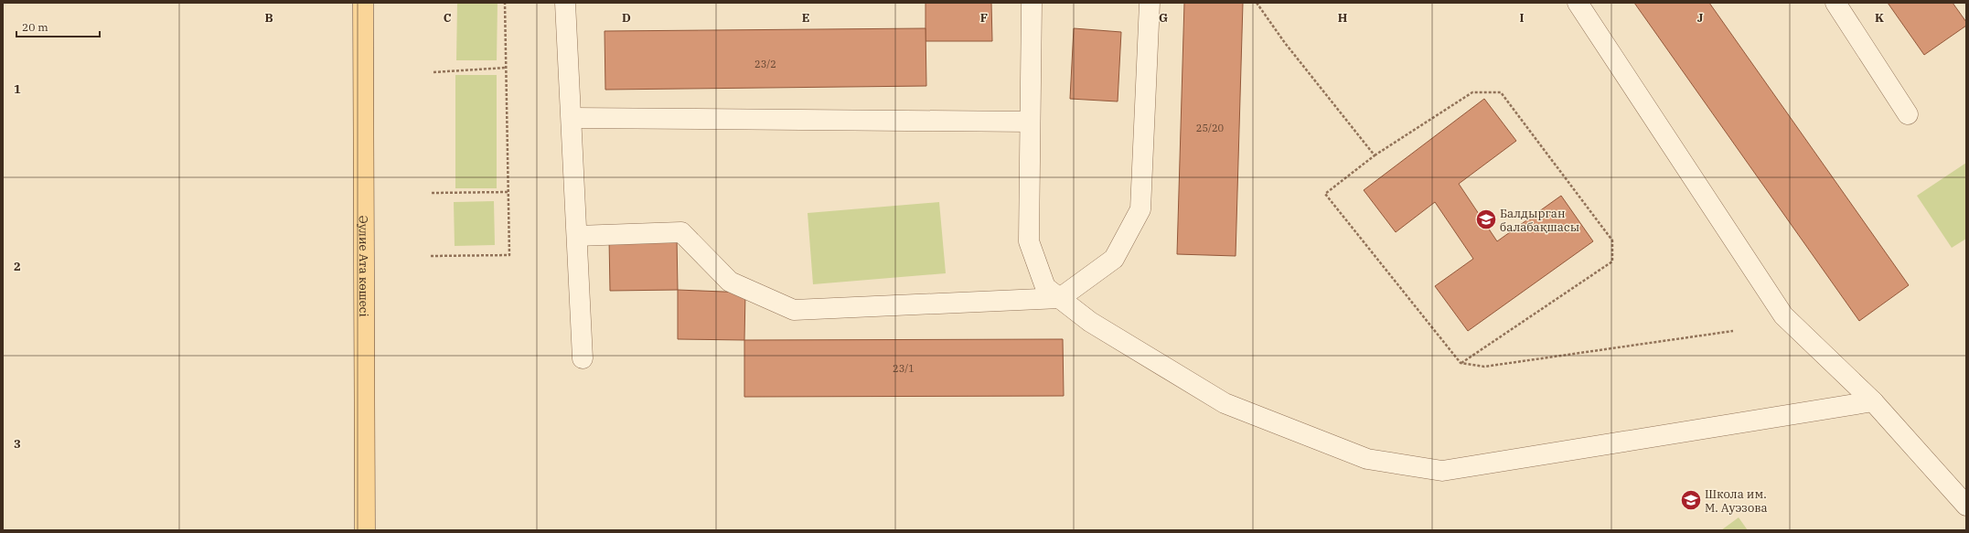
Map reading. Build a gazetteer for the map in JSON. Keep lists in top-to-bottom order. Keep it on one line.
{"streets":{"main road":["Әулие Ата көшесі"]},"places":{"school or university":["Балдырган балабақшасы","Школа им. М. Ауэзова"]},"house_numbers":["23/2","25/20","23/1"],"scale_bar":"20 m","grid":{"columns":["B","C","D","E","F","G","H","I","J","K"],"rows":["1","2","3"]}}
